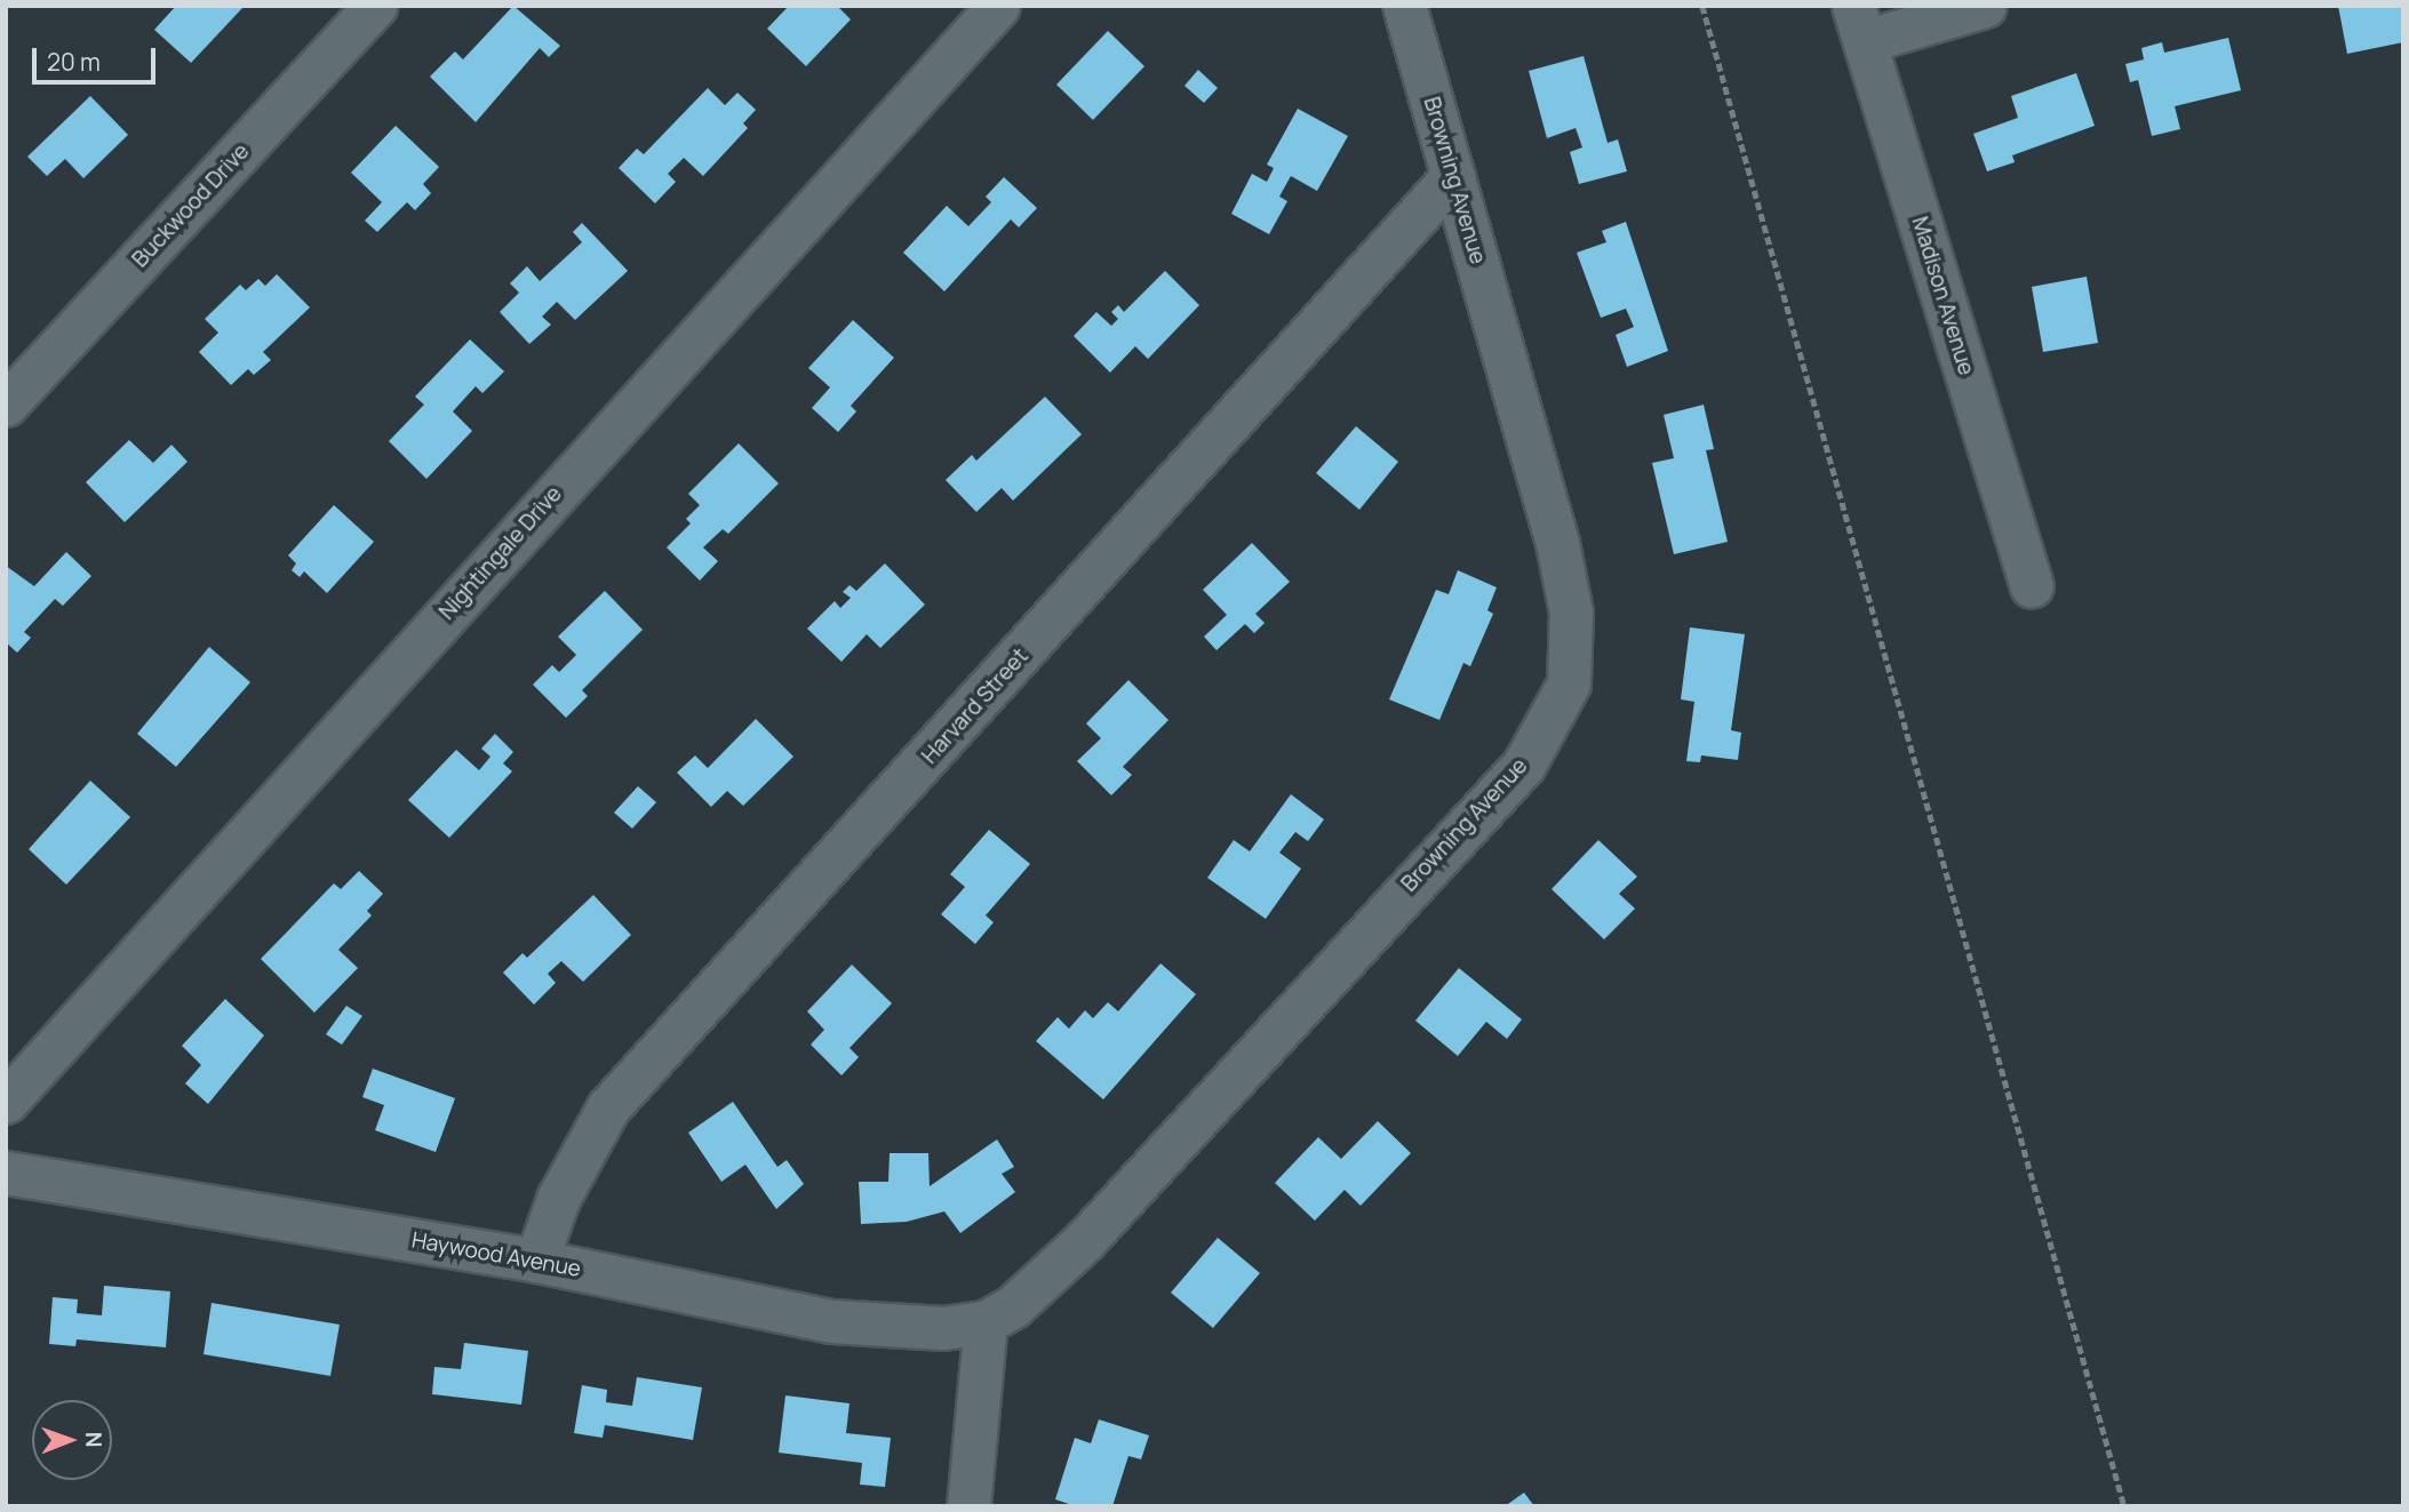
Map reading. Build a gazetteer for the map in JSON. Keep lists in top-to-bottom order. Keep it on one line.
{"streets":{"street":["Browning Avenue","Buckwood Drive","Madison Avenue","Nightingale Drive","Harvard Street","Haywood Avenue"]},"crossings":[["Browning Avenue","Harvard Street"],["Browning Avenue","Haywood Avenue"],["Harvard Street","Haywood Avenue"]],"scale_bar":"20 m","north":"right"}
